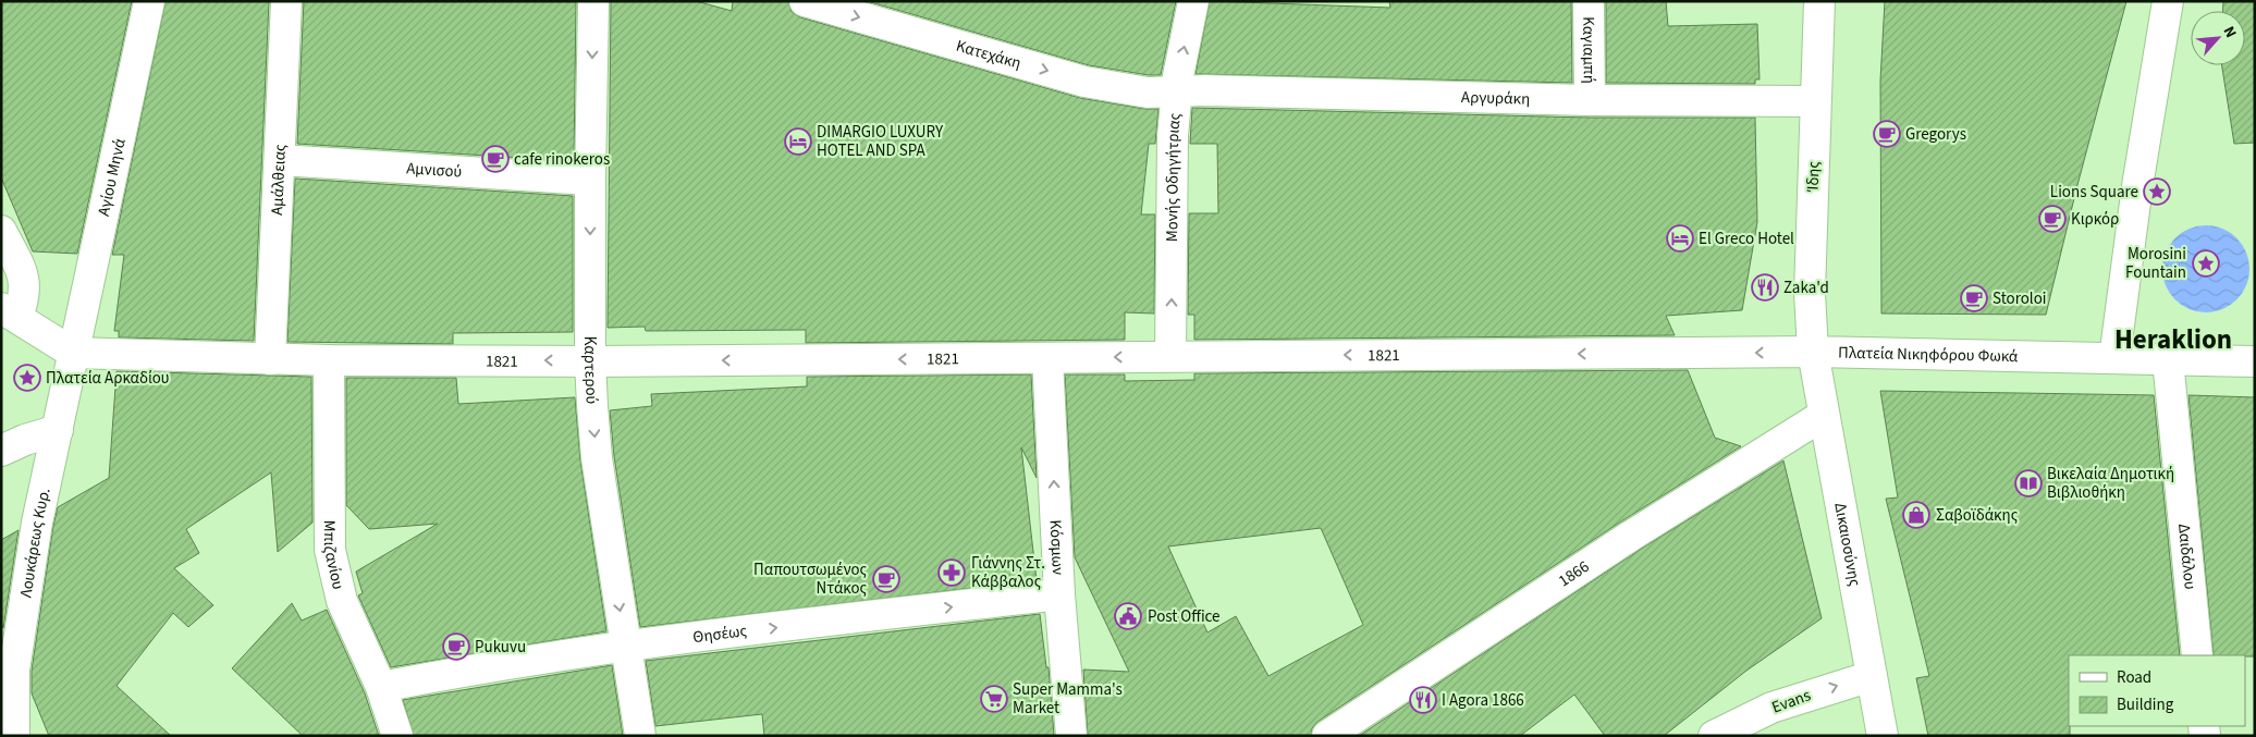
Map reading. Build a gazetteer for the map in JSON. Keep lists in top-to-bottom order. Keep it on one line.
{"streets":{"street":["Καγιαμπή","Κατεχάκη","Αργυράκη","Αμνισού","Αγίου Μηνά","Ίδης","Μονής Οδηγήτριας","Αμάλθειας","Πλατεία Νικηφόρου Φωκά","1821","Καρτερού","Λουκάρεως Κυρ.","Δικαιοσύνης","Κόσμων","Μπιζανίου","Δαιδάλου","1866","Θησέως","Evans"]},"crossings":[["Καγιαμπή","Αργυράκη"],["Κατεχάκη","Αργυράκη"],["Κατεχάκη","Μονής Οδηγήτριας"],["Αργυράκη","Ίδης"],["Αργυράκη","Μονής Οδηγήτριας"],["Αμνισού","Αμάλθειας"],["Αμνισού","Καρτερού"],["Αγίου Μηνά","1821"],["Αγίου Μηνά","Λουκάρεως Κυρ."],["Ίδης","Πλατεία Νικηφόρου Φωκά"],["Ίδης","1821"],["Ίδης","Δικαιοσύνης"],["Μονής Οδηγήτριας","1821"],["Αμάλθειας","1821"],["Πλατεία Νικηφόρου Φωκά","1821"],["Πλατεία Νικηφόρου Φωκά","Δικαιοσύνης"],["Πλατεία Νικηφόρου Φωκά","Δαιδάλου"],["1821","Καρτερού"],["1821","Λουκάρεως Κυρ."],["1821","Δικαιοσύνης"],["1821","Κόσμων"],["1821","Μπιζανίου"],["Καρτερού","Θησέως"],["Δικαιοσύνης","1866"],["Δικαιοσύνης","Evans"],["Κόσμων","Θησέως"],["Μπιζανίου","Θησέως"]],"one_way":["Κατεχάκη","Μονής Οδηγήτριας","1821","Καρτερού","Κόσμων","Θησέως","Evans"],"districts":["Heraklion"],"places":{"cafe":["Gregorys","cafe rinokeros","Κιρκόρ","Storoloi","Παπουτσωμένος Ντάκος","Pukuvu"],"hotel":["DIMARGIO LUXURY HOTEL AND SPA","El Greco Hotel"],"place":["Lions Square","Morosini Fountain","Πλατεία Αρκαδίου"],"restaurant":["Zaka'd","I Agora 1866"],"library":["Βικελαία Δημοτική Βιβλιοθήκη"],"shop":["Σαβοϊδάκης"],"pharmacy":["Γιάννης Στ. Κάββαλος"],"public building":["Post Office"],"supermarket":["Super Mamma's Market"]},"legend":["Road","Building"],"north":"top right"}
